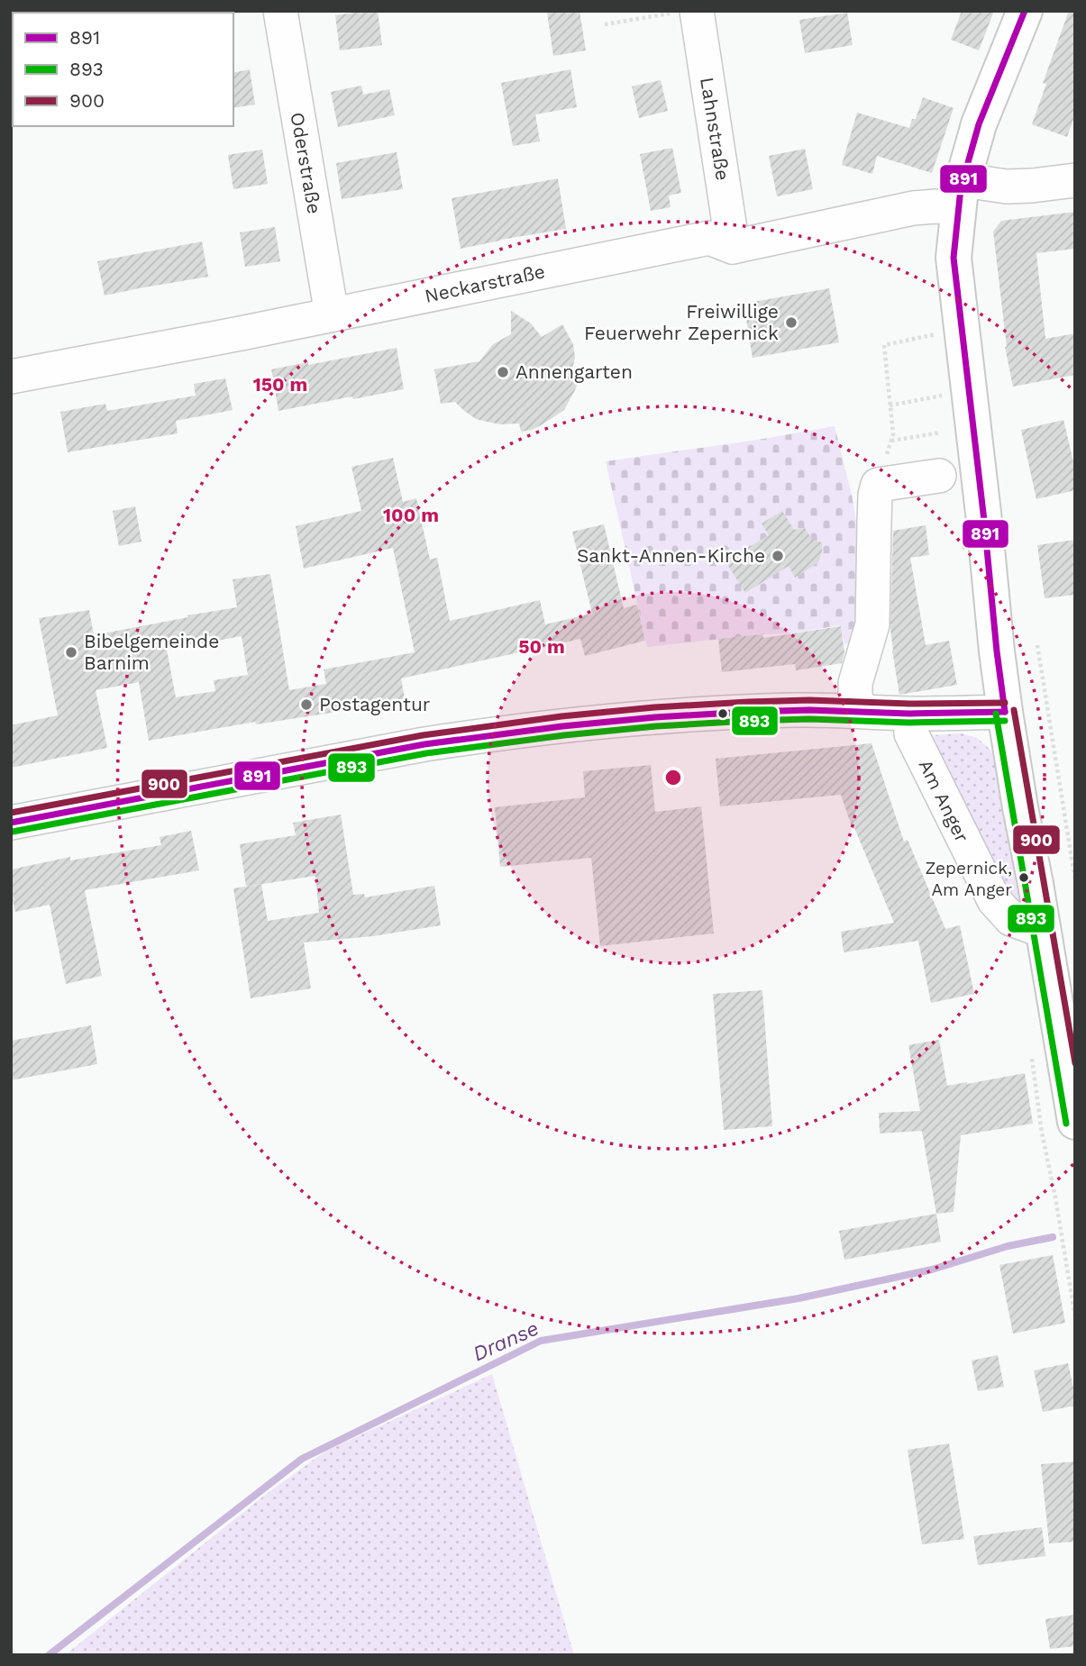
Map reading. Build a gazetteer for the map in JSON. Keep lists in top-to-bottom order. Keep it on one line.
{"streets":{"street":["Lahnstraße","Oderstraße","Neckarstraße","Am Anger"]},"crossings":[["Lahnstraße","Neckarstraße"],["Oderstraße","Neckarstraße"]],"water":["Dranse"],"places":["Freiwillige Feuerwehr Zepernick","Annengarten","Sankt-Annen-Kirche","Bibelgemeinde Barnim","Postagentur","Zepernick, Am Anger"],"lines":["transit line 891","transit line 900","transit line 893"],"legend":["891","893","900"],"rings":["150 m","100 m","50 m"]}
